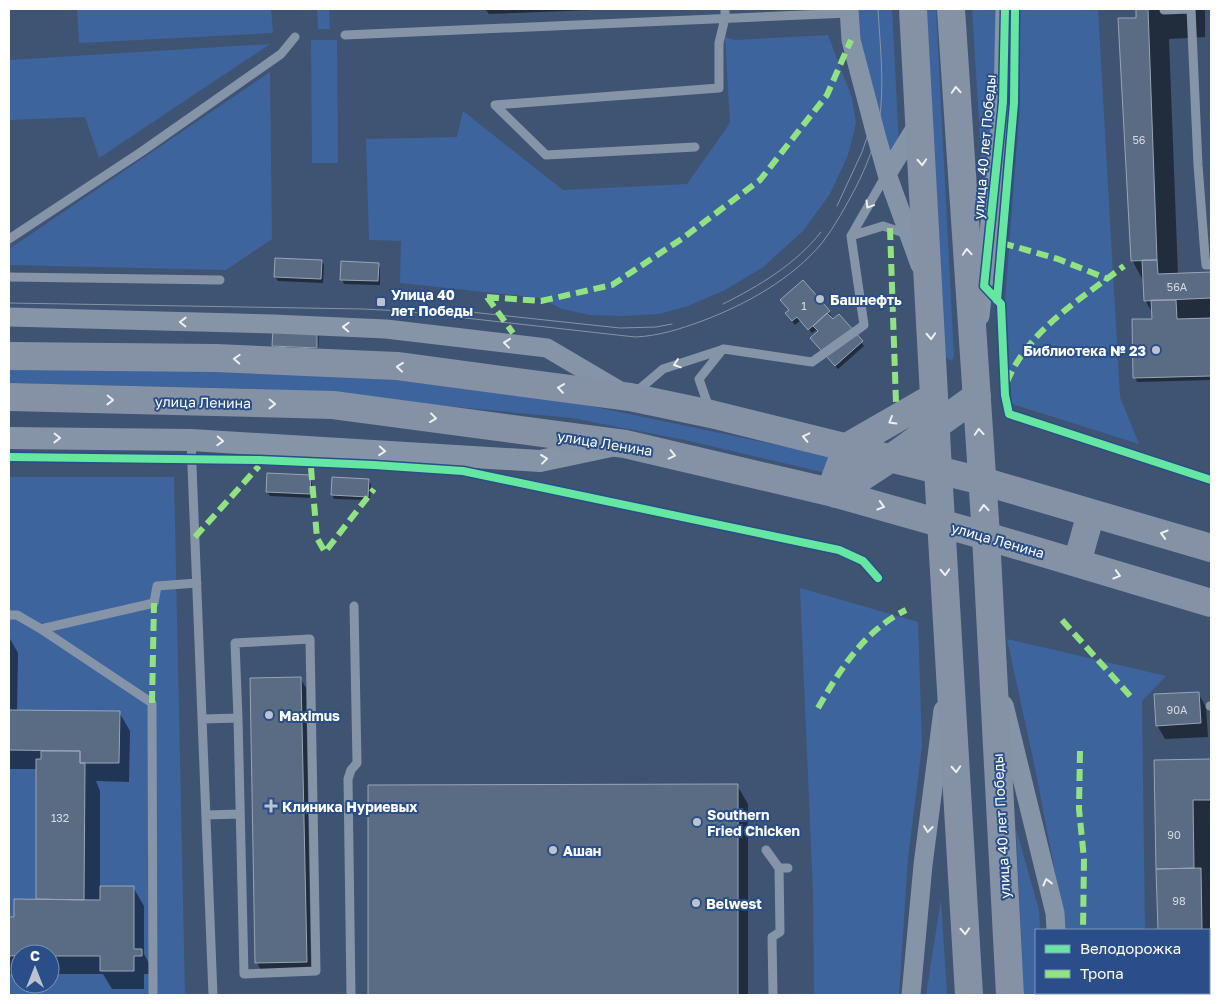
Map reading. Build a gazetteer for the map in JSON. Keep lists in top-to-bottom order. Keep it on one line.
{"streets":{"main road":["улица 40 лет Победы","улица Ленина"]},"crossings":[["улица 40 лет Победы","улица Ленина"]],"places":{"other":["Башнефть","Библиотека № 23","Maximus","Southern Fried Chicken","Ашан","Belwest"],"transit":["Улица 40 лет Победы"],"health":["Клиника Нуриевых"]},"house_numbers":["56","56А","1","90А","132","90","98"],"legend":["Велодорожка","Тропа"],"north":"top"}
